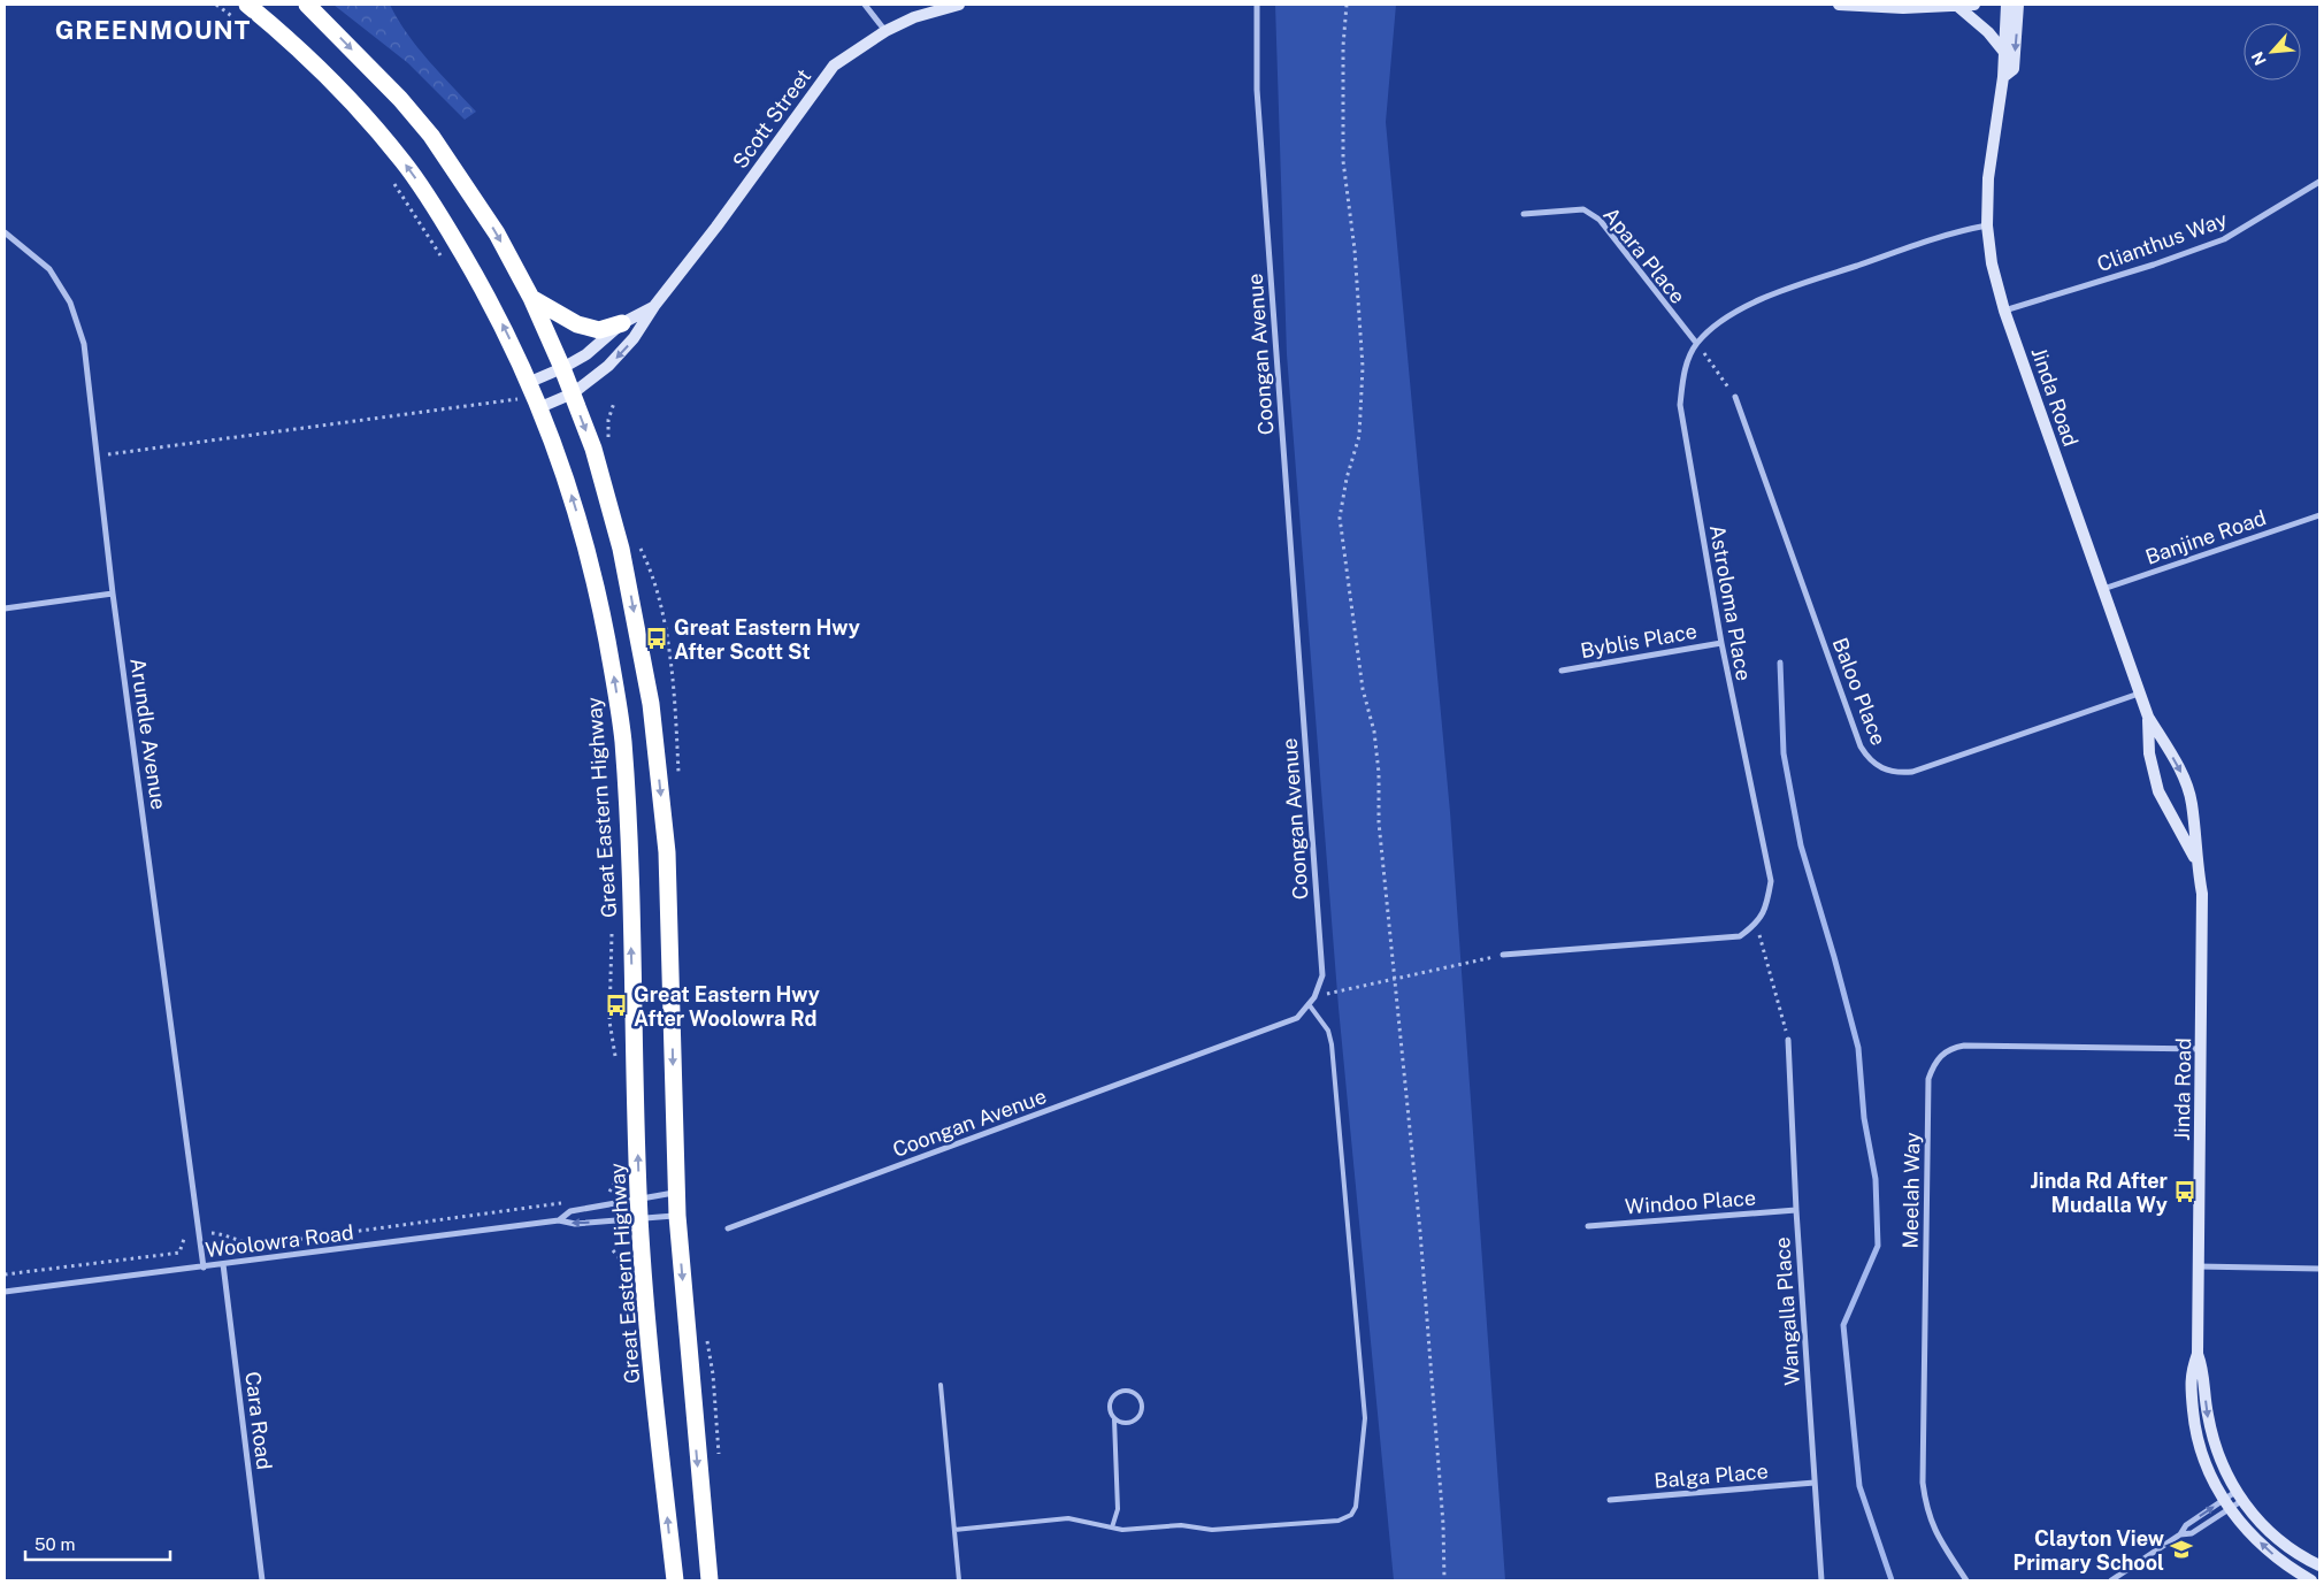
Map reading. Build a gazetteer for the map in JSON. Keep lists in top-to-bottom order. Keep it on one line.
{"streets":{"highway":["Great Eastern Highway"],"street":["Scott Street","Clianthus Way","Apara Place","Coongan Avenue","Jinda Road","Banjine Road","Astroloma Place","Byblis Place","Baloo Place","Arundle Avenue","Meelah Way","Windoo Place","Woolowra Road","Wangalla Place","Cara Road","Balga Place"]},"crossings":[["Scott Street","Great Eastern Highway"],["Clianthus Way","Jinda Road"],["Apara Place","Astroloma Place"],["Jinda Road","Banjine Road"],["Jinda Road","Astroloma Place"],["Jinda Road","Baloo Place"],["Jinda Road","Meelah Way"],["Astroloma Place","Byblis Place"],["Arundle Avenue","Woolowra Road"],["Great Eastern Highway","Woolowra Road"],["Windoo Place","Wangalla Place"],["Woolowra Road","Cara Road"],["Wangalla Place","Balga Place"]],"districts":["GREENMOUNT"],"places":{"bus stop":["Great Eastern Hwy After Scott St","Great Eastern Hwy After Woolowra Rd","Jinda Rd After Mudalla Wy"],"school or university":["Clayton View Primary School"]},"scale_bar":"50 m","north":"bottom left"}
